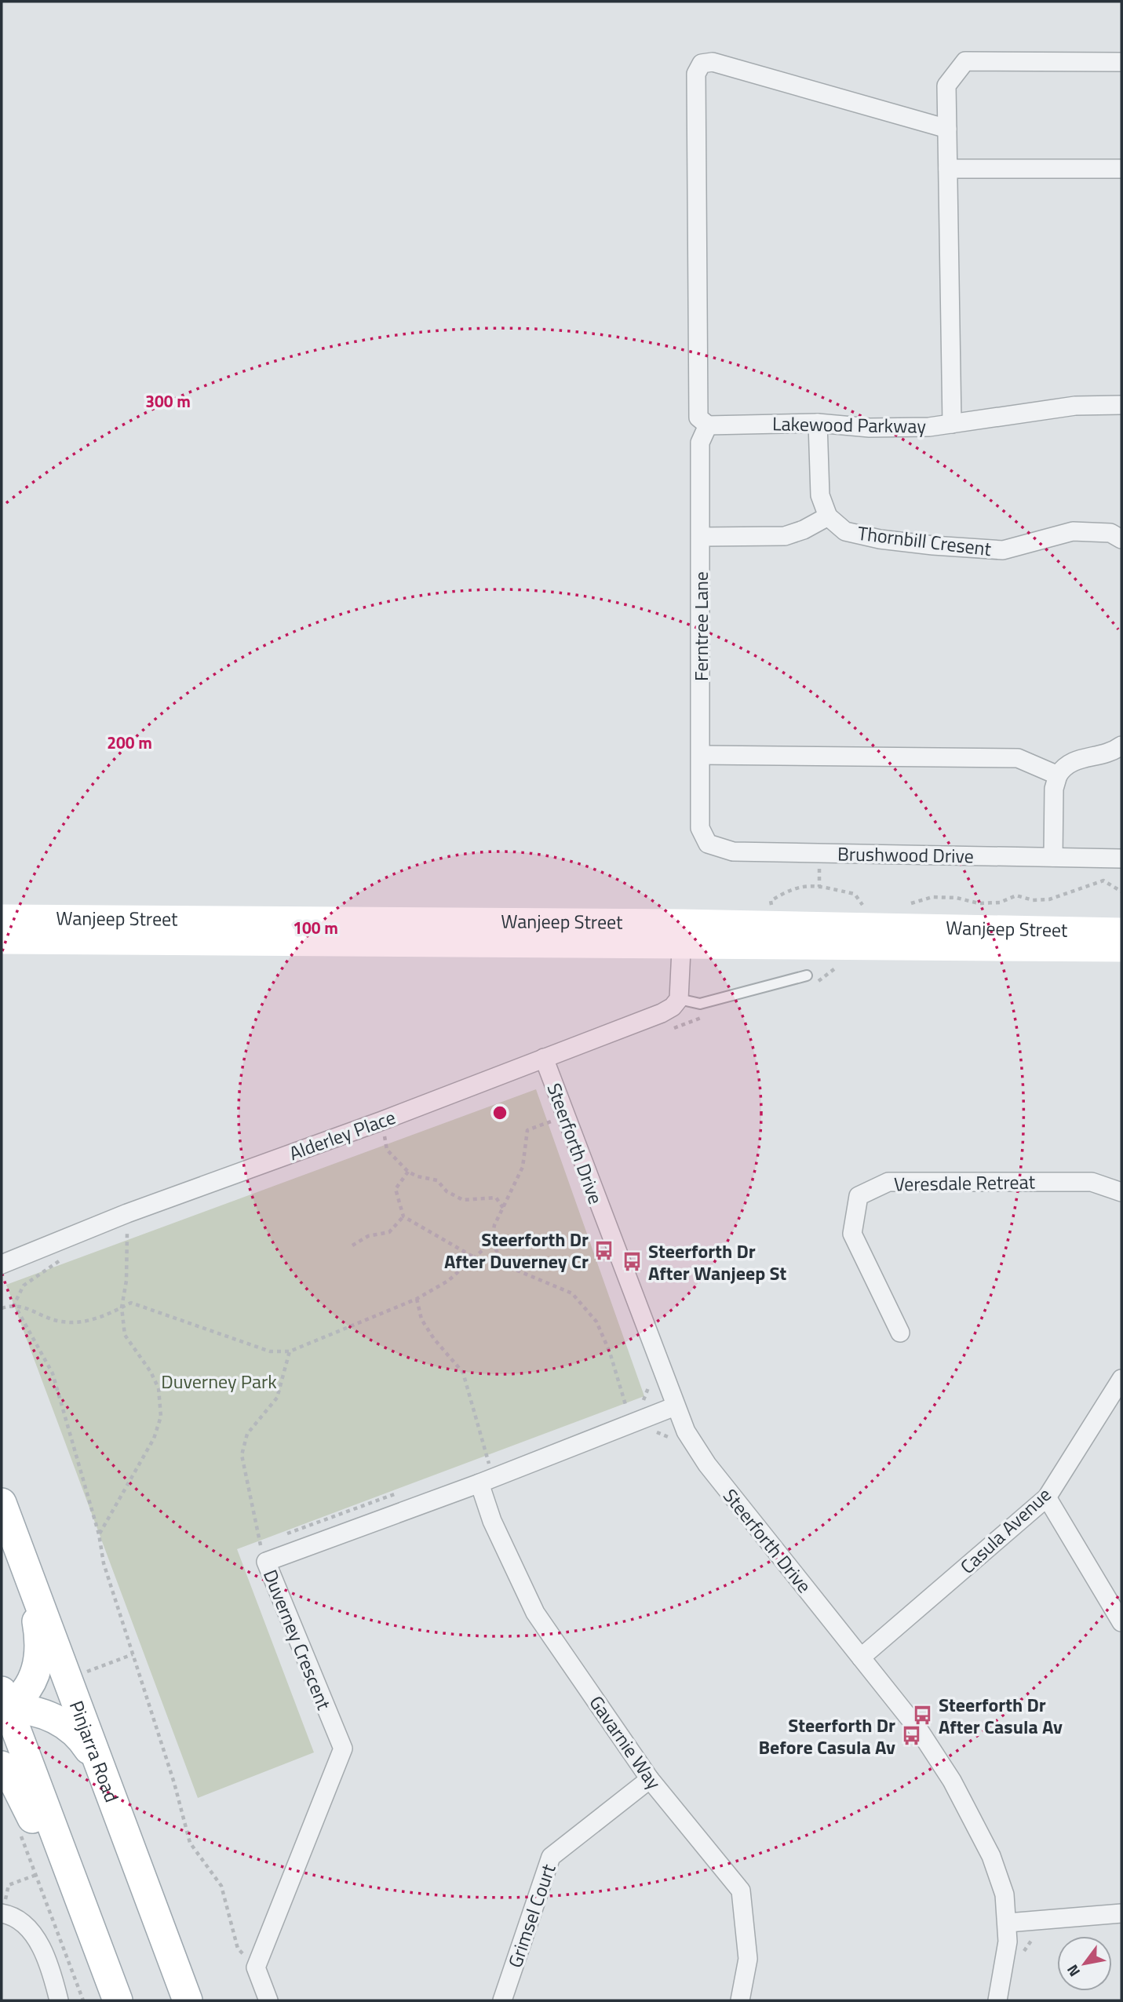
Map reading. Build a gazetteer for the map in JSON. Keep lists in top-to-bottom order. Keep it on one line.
{"streets":{"main road":["Wanjeep Street","Pinjarra Road"],"street":["Lakewood Parkway","Thornbill Cresent","Ferntree Lane","Brushwood Drive","Alderley Place","Steerforth Drive","Veresdale Retreat","Casula Avenue","Duverney Crescent","Gavarnie Way","Grimsel Court"]},"crossings":[["Lakewood Parkway","Ferntree Lane"],["Ferntree Lane","Brushwood Drive"],["Alderley Place","Steerforth Drive"],["Steerforth Drive","Casula Avenue"],["Steerforth Drive","Duverney Crescent"],["Duverney Crescent","Gavarnie Way"],["Gavarnie Way","Grimsel Court"]],"parks":["Duverney Park"],"places":{"bus stop":["Steerforth Dr After Duverney Cr","Steerforth Dr After Wanjeep St","Steerforth Dr After Casula Av","Steerforth Dr Before Casula Av"]},"north":"bottom left","rings":["300 m","200 m","100 m"]}
